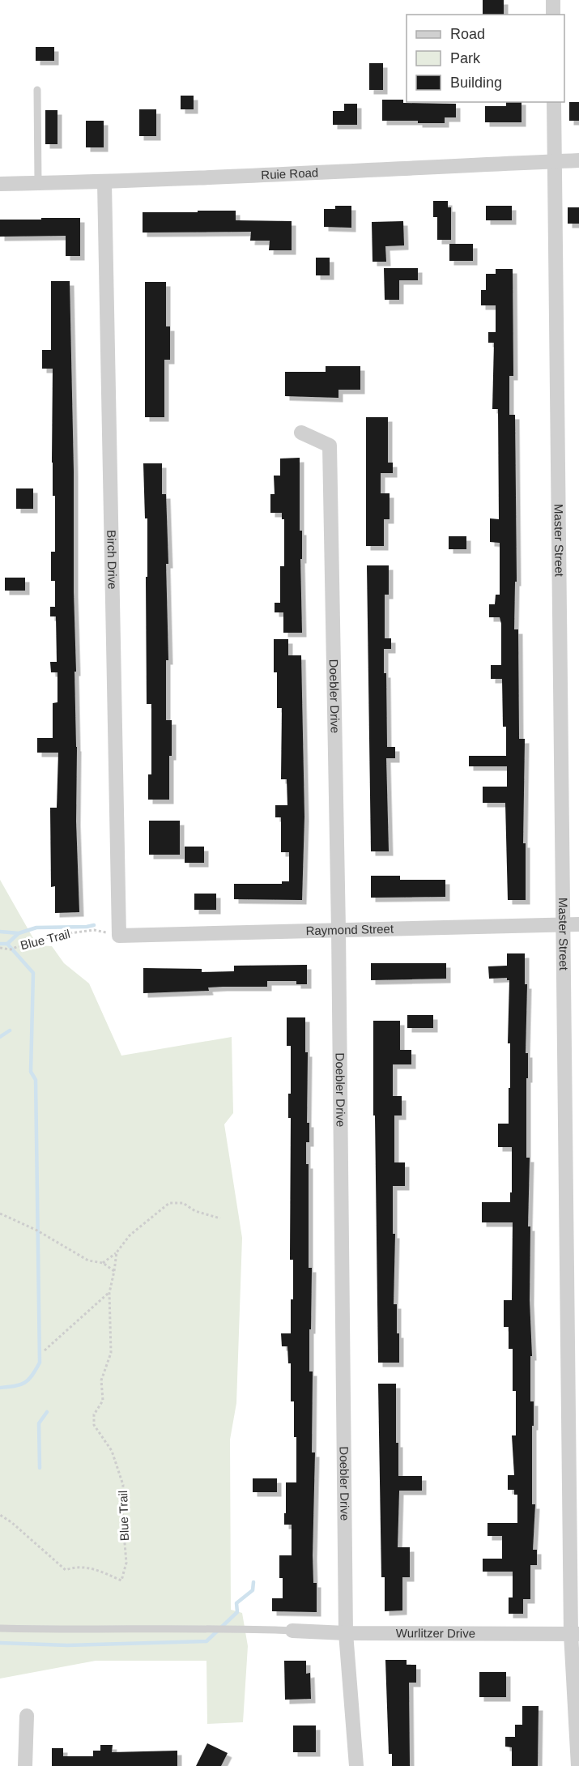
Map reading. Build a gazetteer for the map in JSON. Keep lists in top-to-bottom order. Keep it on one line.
{"streets":{"street":["Ruie Road","Master Street","Birch Drive","Doebler Drive","Raymond Street","Wurlitzer Drive"],"path":["Blue Trail"]},"crossings":[["Ruie Road","Master Street"],["Ruie Road","Birch Drive"],["Master Street","Raymond Street"],["Master Street","Wurlitzer Drive"],["Birch Drive","Raymond Street"],["Birch Drive","Blue Trail"],["Doebler Drive","Raymond Street"],["Doebler Drive","Wurlitzer Drive"],["Raymond Street","Blue Trail"]],"legend":["Road","Park","Building"]}
